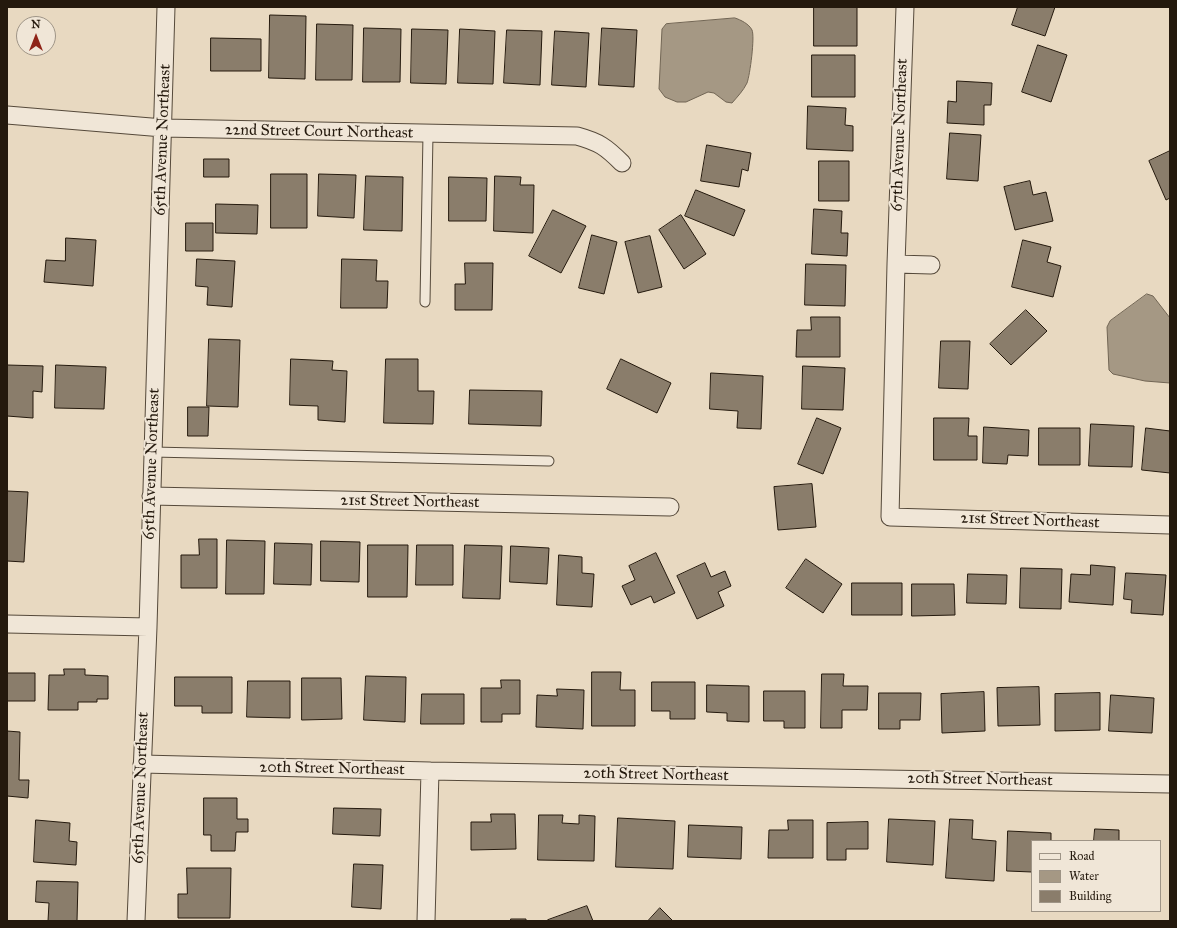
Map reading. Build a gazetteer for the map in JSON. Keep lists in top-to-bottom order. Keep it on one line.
{"streets":{"street":["22nd Street Court Northeast","67th Avenue Northeast","65th Avenue Northeast","21st Street Northeast","20th Street Northeast"]},"crossings":[["22nd Street Court Northeast","65th Avenue Northeast"],["67th Avenue Northeast","21st Street Northeast"],["65th Avenue Northeast","21st Street Northeast"],["65th Avenue Northeast","20th Street Northeast"]],"legend":["Road","Water","Building"],"north":"top"}
